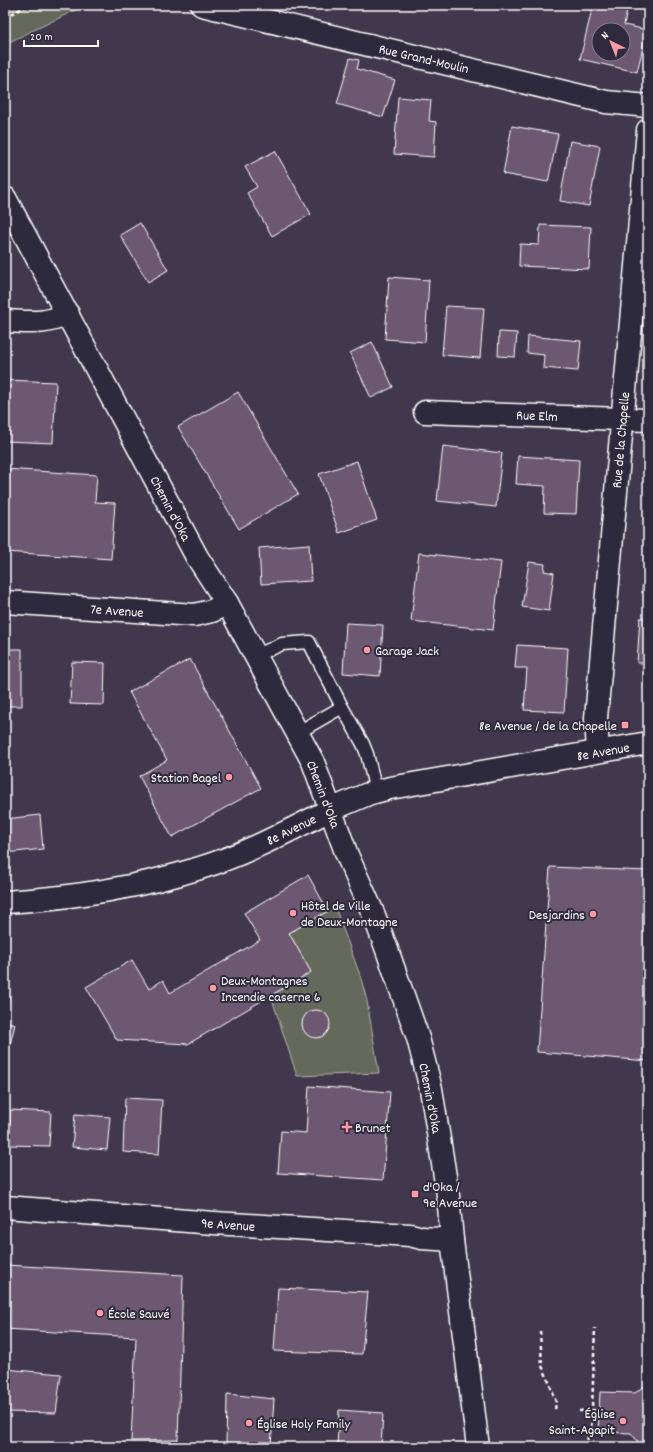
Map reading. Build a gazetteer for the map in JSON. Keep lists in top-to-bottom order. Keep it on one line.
{"streets":{"street":["Rue Grand-Moulin","Rue Elm","Rue de la Chapelle","Chemin d'Oka","7e Avenue","8e Avenue","9e Avenue"]},"crossings":[["Rue Elm","Rue de la Chapelle"],["Rue de la Chapelle","8e Avenue"],["Chemin d'Oka","7e Avenue"],["Chemin d'Oka","8e Avenue"],["Chemin d'Oka","9e Avenue"]],"places":{"other":["Garage Jack","Station Bagel","Hôtel de Ville de Deux-Montagne","Desjardins","Deux-Montagnes Incendie caserne 6","École Sauvé","Église Saint-Agapit","Église Holy Family"],"transit":["8e Avenue / de la Chapelle","d'Oka / 9e Avenue"],"health":["Brunet"]},"scale_bar":"20 m","north":"top left"}
